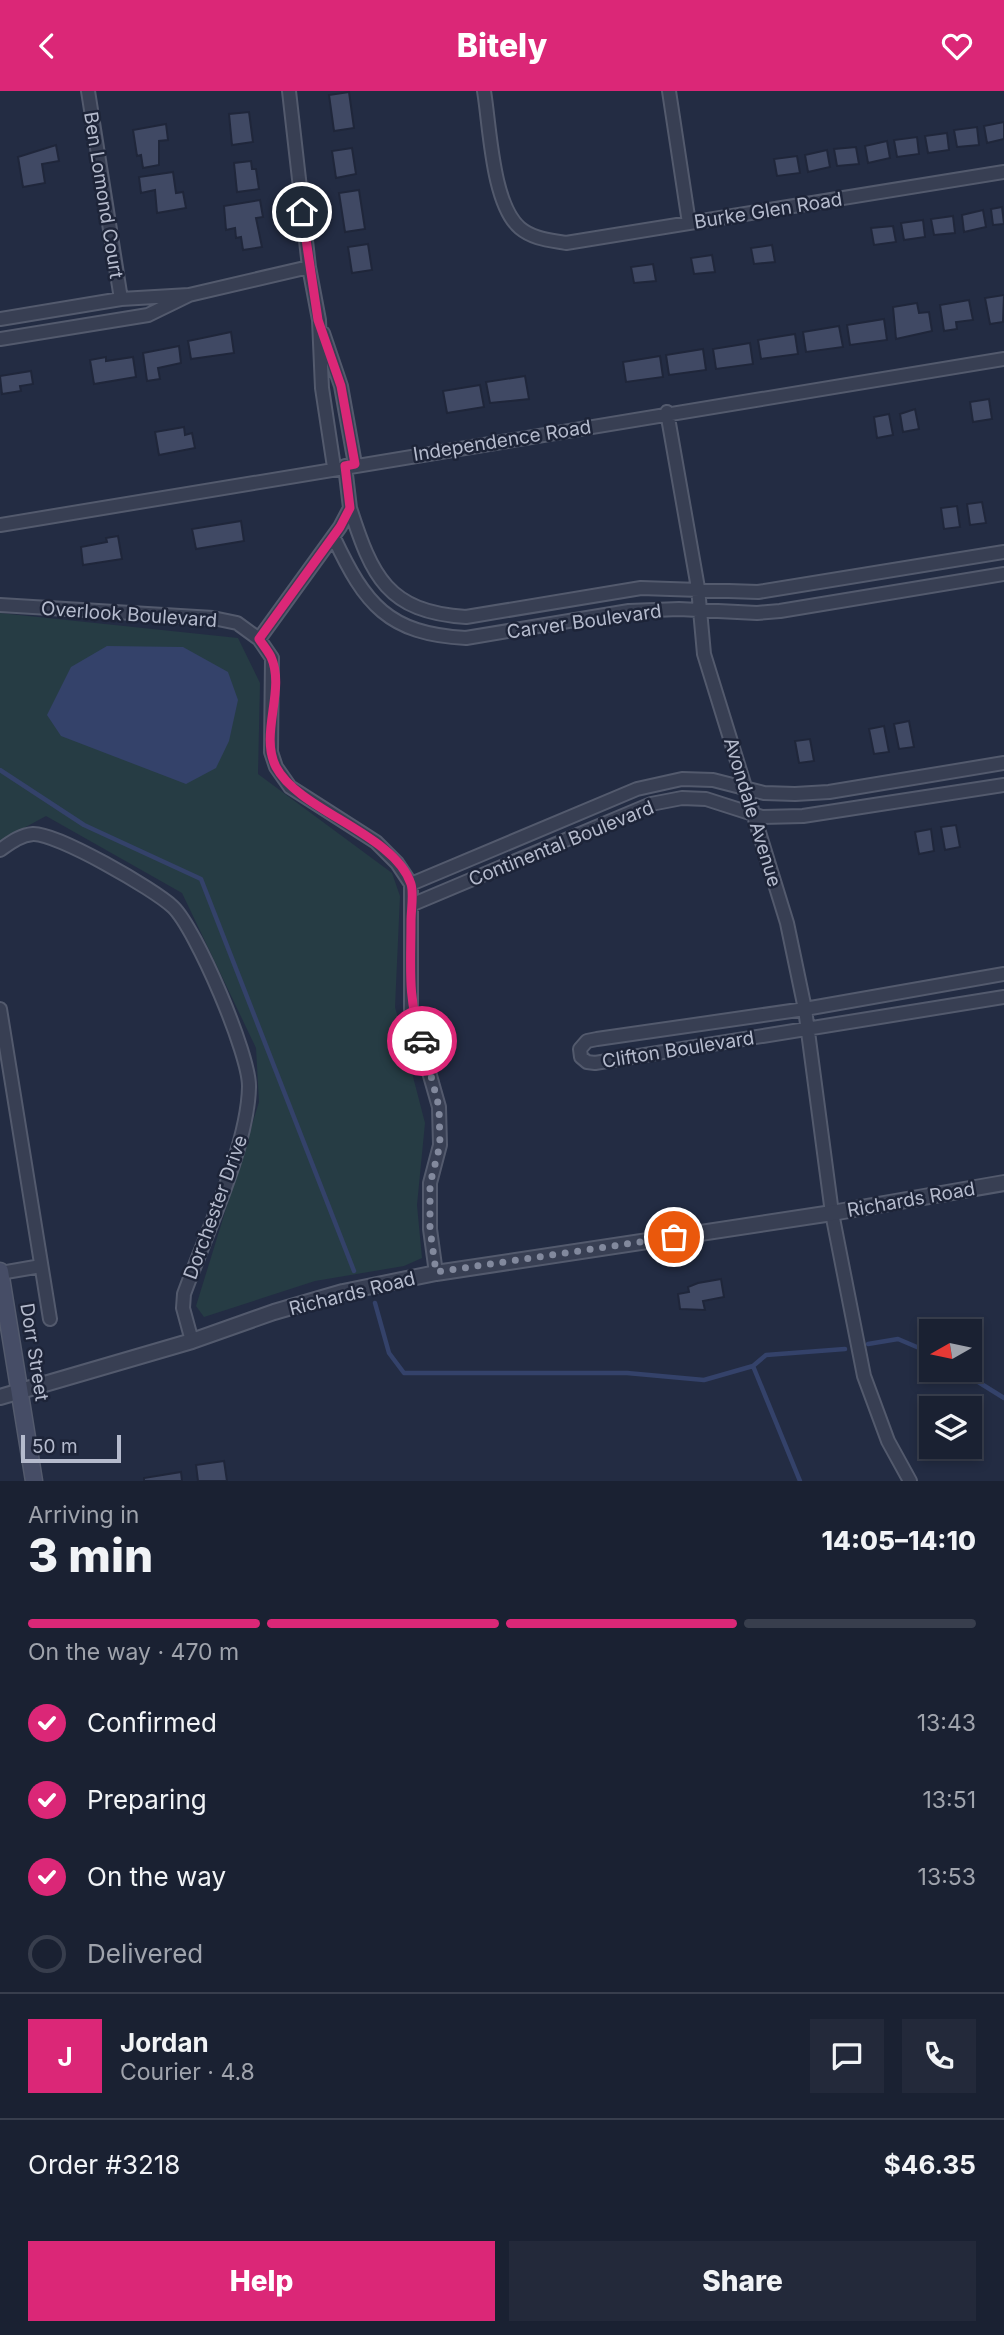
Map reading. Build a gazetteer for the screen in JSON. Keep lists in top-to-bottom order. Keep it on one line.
{"streets":{"main road":["Dorr Street"],"street":["Ben Lomond Court","Burke Glen Road","Independence Road","Overlook Boulevard","Carver Boulevard","Avondale Avenue","Continental Boulevard","Clifton Boulevard","Richards Road","Dorchester Drive"]},"crossings":[["Independence Road","Carver Boulevard"],["Independence Road","Avondale Avenue"],["Carver Boulevard","Avondale Avenue"],["Avondale Avenue","Continental Boulevard"],["Avondale Avenue","Clifton Boulevard"],["Avondale Avenue","Richards Road"],["Richards Road","Dorchester Drive"],["Richards Road","Dorr Street"]],"scale_bar":"50 m","north":"left","page":{"header":"Bitely","scale":"50 m","heading":["3 min","Arriving in","14:05–14:10"],"panel":["Jordan","Courier · 4.8","Order #3218","$46.35"],"bar":"On the way · 470 m","list":[["Confirmed","13:43"],["Preparing","13:51"],["On the way","13:53"],"Delivered"],"round":"J","buttons":["Help","Share"]}}
